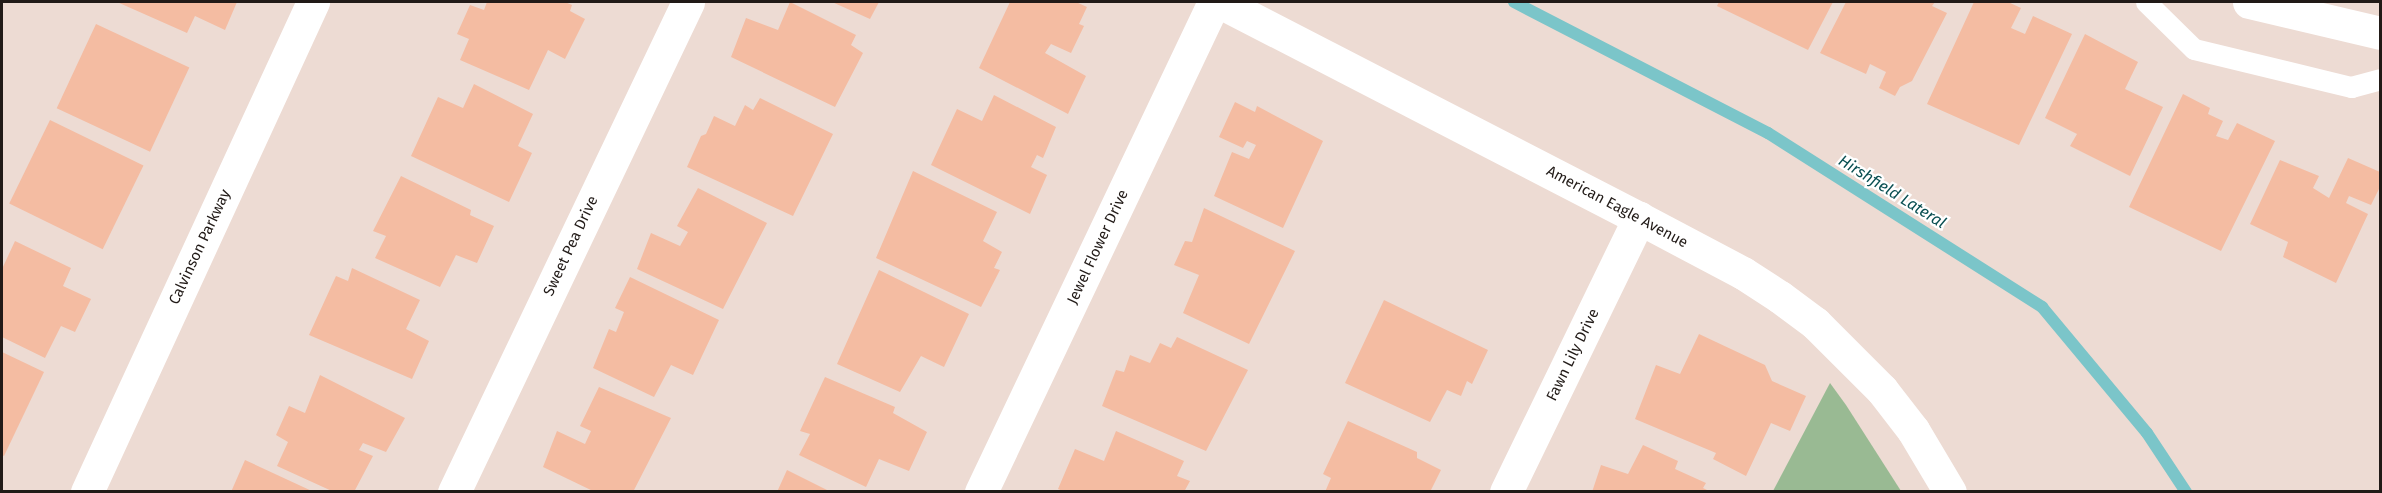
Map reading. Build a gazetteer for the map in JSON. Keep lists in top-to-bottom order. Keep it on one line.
{"streets":{"street":["American Eagle Avenue","Sweet Pea Drive","Calvinson Parkway","Jewel Flower Drive","Fawn Lily Drive"]},"crossings":[["American Eagle Avenue","Fawn Lily Drive"]],"water":["Hirshfield Lateral"]}
